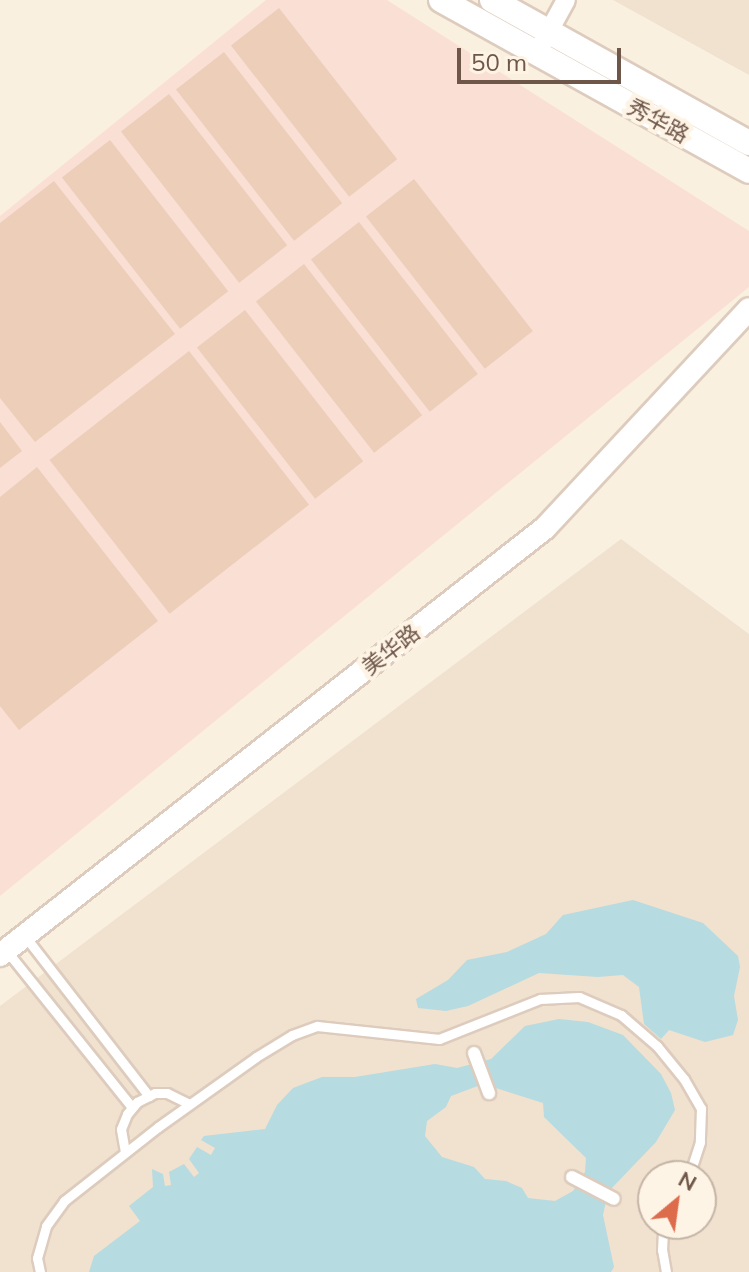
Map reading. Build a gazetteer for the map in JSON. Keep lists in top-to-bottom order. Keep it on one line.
{"streets":{"main road":["秀华路"],"street":["美华路"]},"scale_bar":"50 m","north":"top right"}
